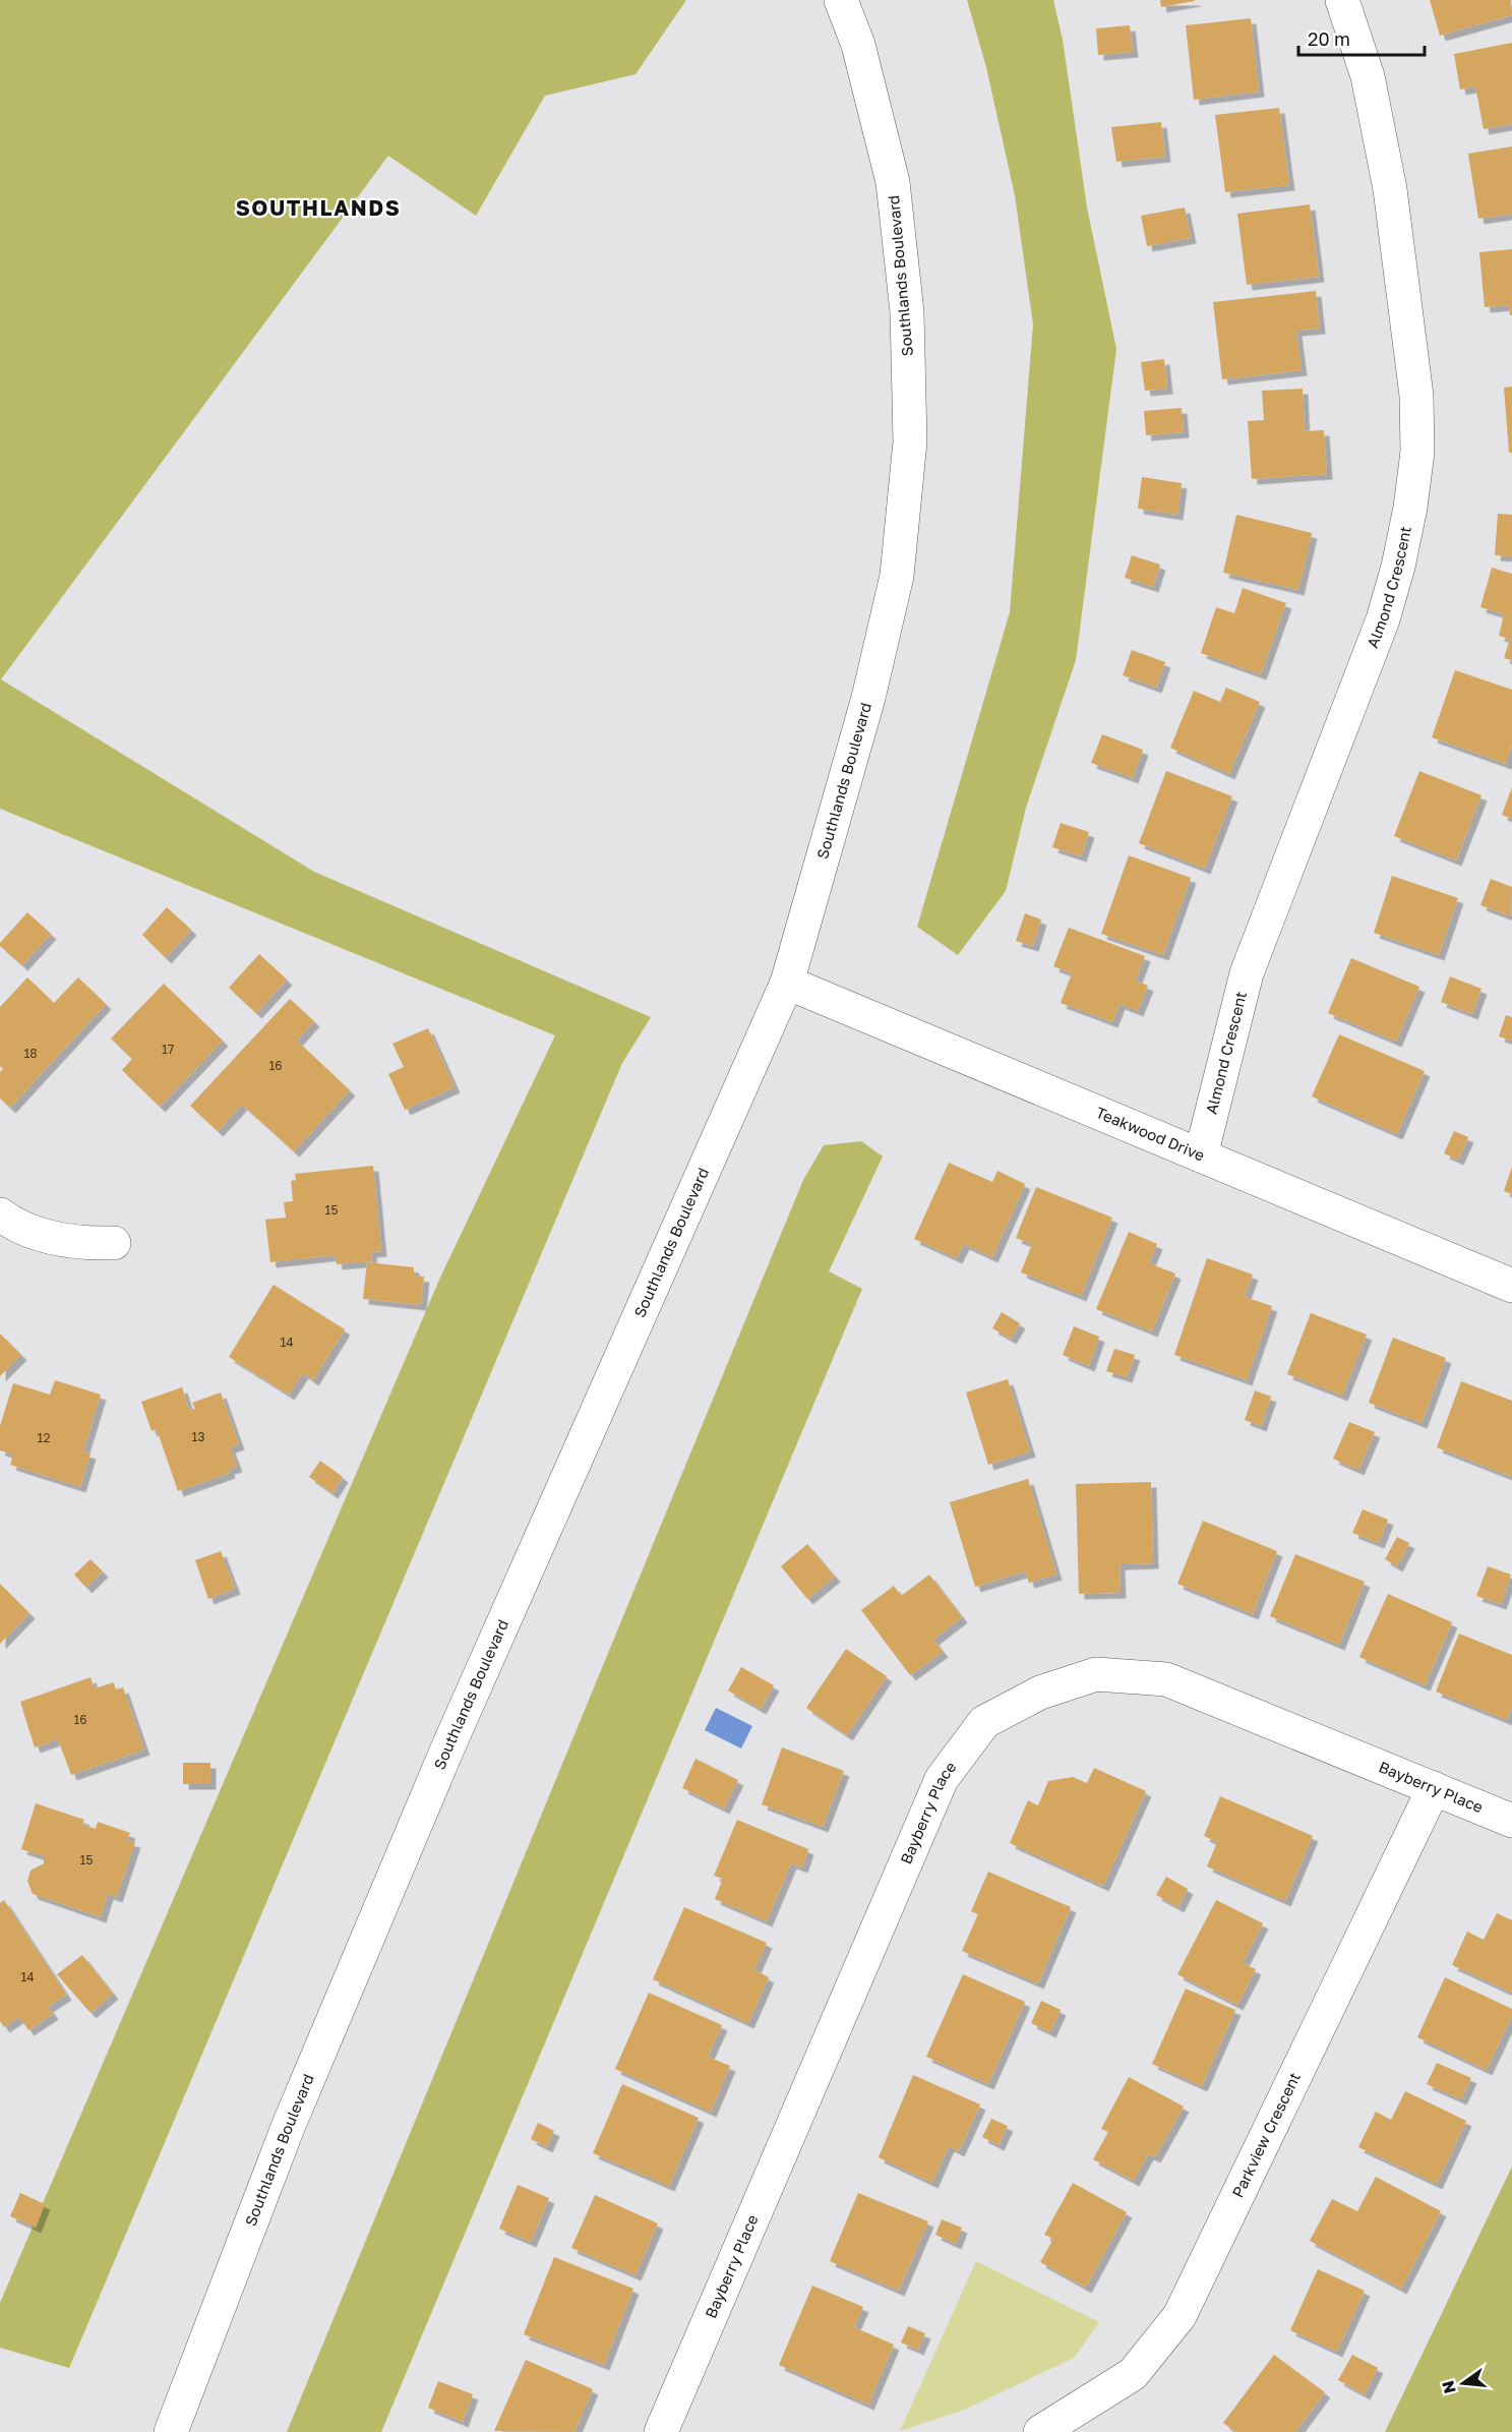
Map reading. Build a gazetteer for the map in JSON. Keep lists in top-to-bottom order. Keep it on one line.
{"streets":{"street":["Southlands Boulevard","Almond Crescent","Teakwood Drive","Bayberry Place","Parkview Crescent"]},"crossings":[["Southlands Boulevard","Teakwood Drive"],["Almond Crescent","Teakwood Drive"],["Bayberry Place","Parkview Crescent"]],"districts":["SOUTHLANDS"],"house_numbers":["17","18","16","15","14","13","12","16","15","14"],"scale_bar":"20 m","north":"left"}
